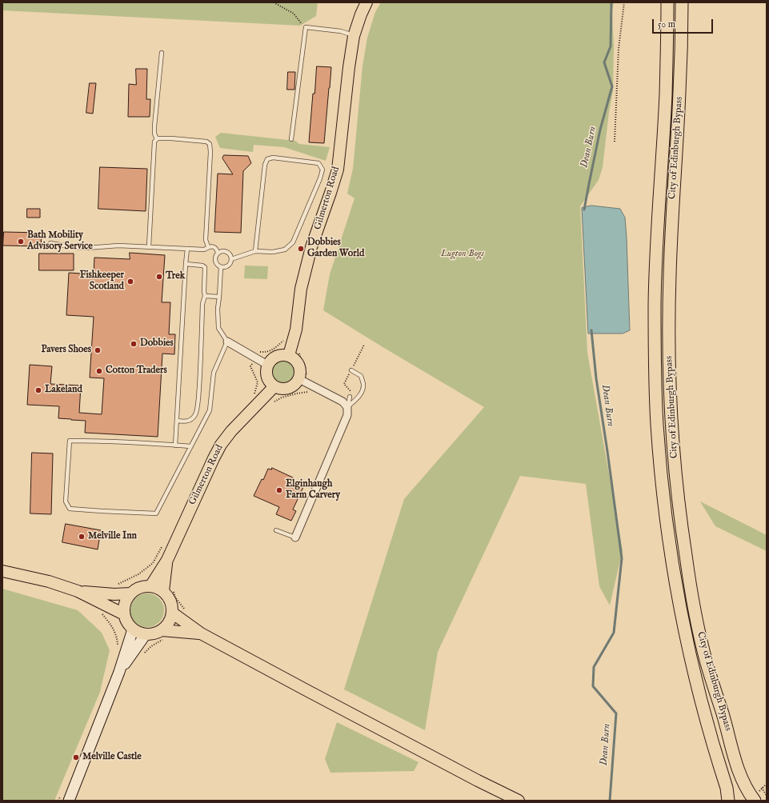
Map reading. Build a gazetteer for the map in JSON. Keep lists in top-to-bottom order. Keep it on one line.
{"streets":{"highway":["City of Edinburgh Bypass"],"main road":["Gilmerton Road"]},"water":["Dean Burn"],"parks":["Lugton Bogs"],"places":["Bath Mobility Advisory Service","Dobbies Garden World","Trek","Fishkeeper Scotland","Dobbies","Pavers Shoes","Cotton Traders","Lakeland","Elginhaugh Farm Carvery","Melville Inn","Melville Castle"],"scale_bar":"50 m"}
